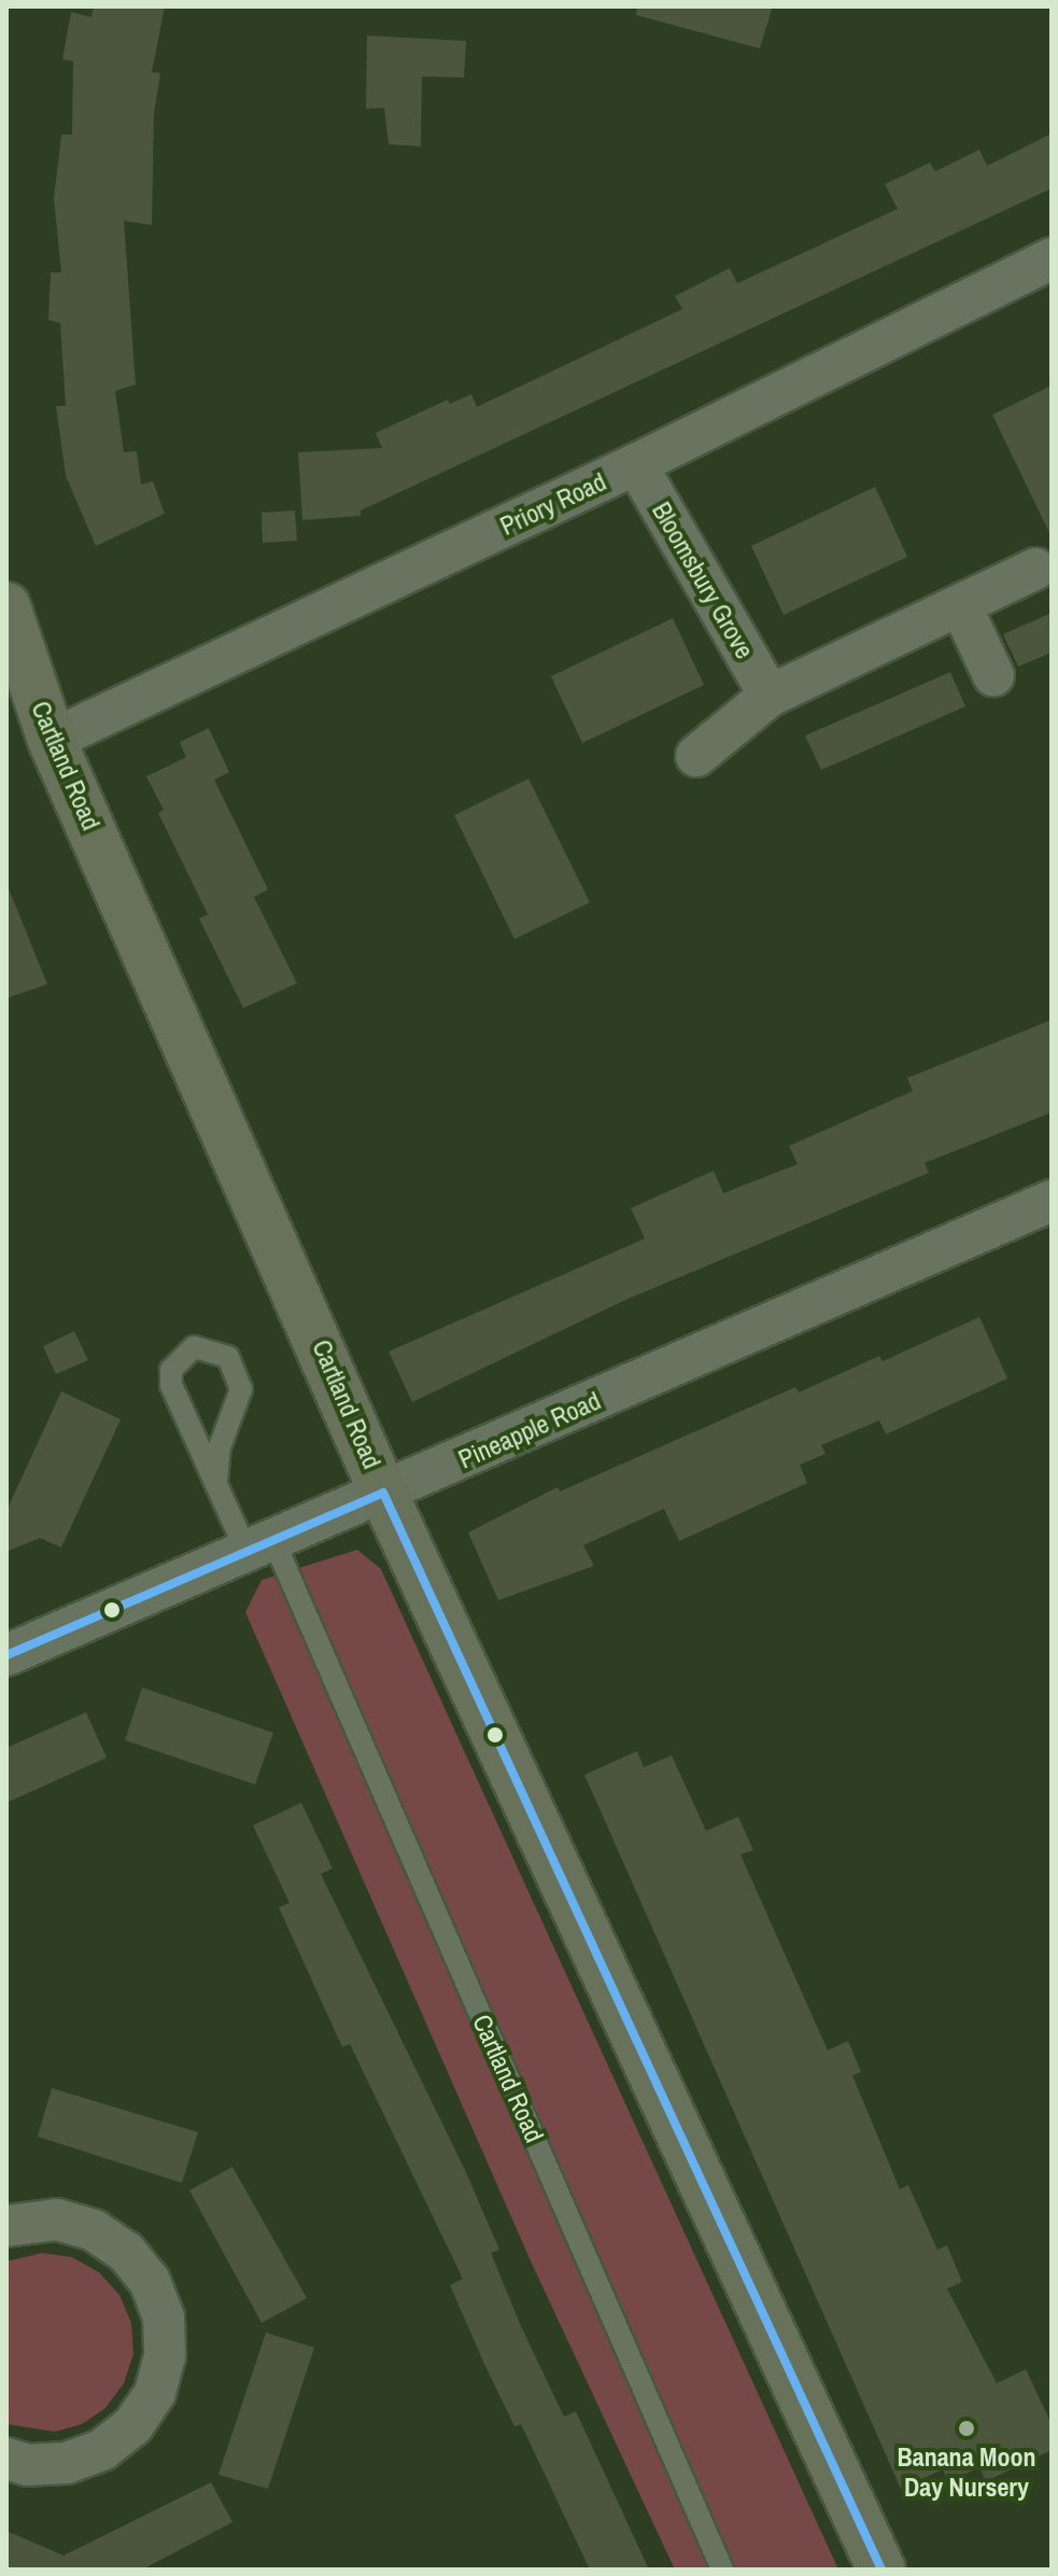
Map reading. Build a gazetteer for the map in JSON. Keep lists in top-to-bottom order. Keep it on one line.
{"streets":{"street":["Priory Road","Bloomsbury Grove","Cartland Road","Pineapple Road"]},"crossings":[["Priory Road","Bloomsbury Grove"],["Priory Road","Cartland Road"],["Cartland Road","Pineapple Road"]],"places":["Banana Moon Day Nursery"]}
